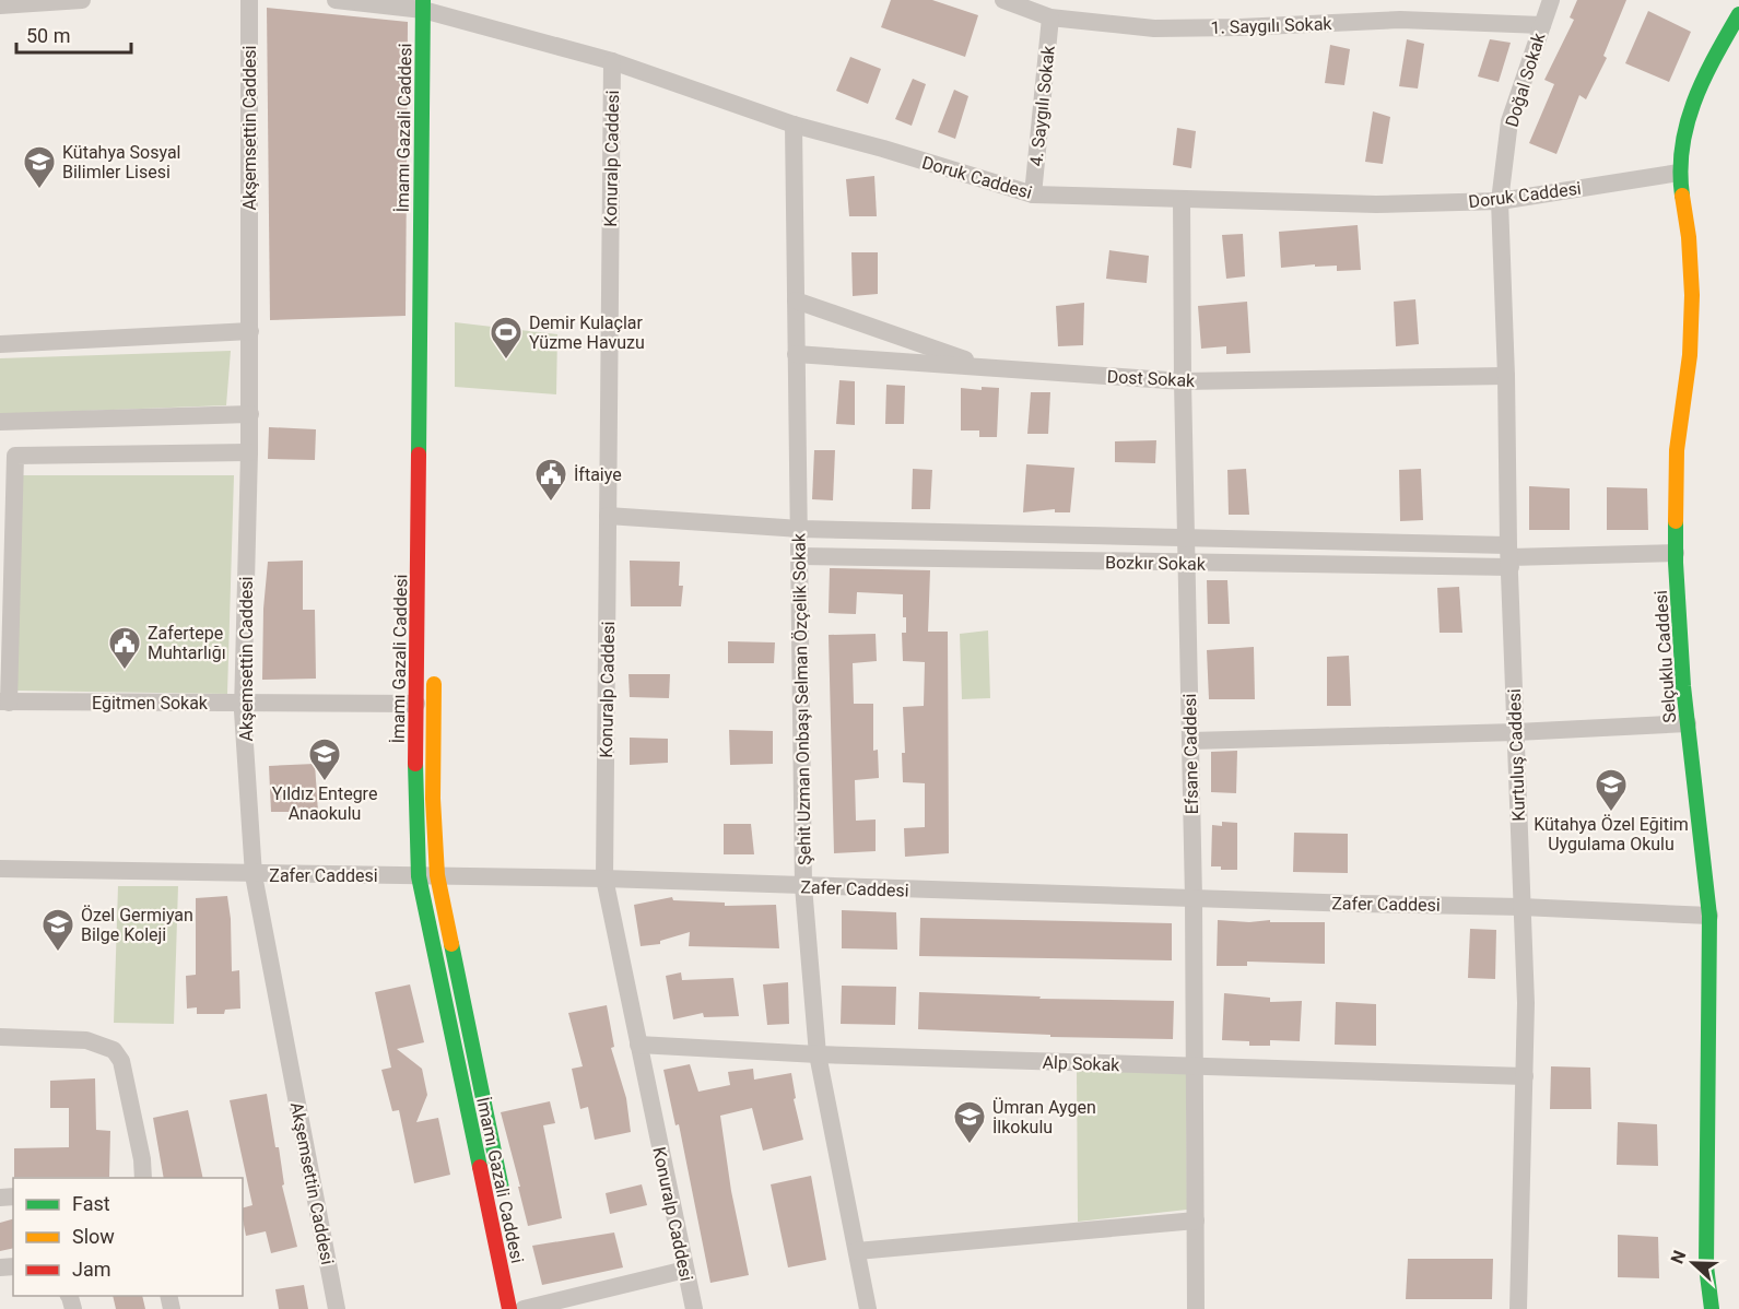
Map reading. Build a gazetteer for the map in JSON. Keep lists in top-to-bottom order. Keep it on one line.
{"streets":{"main road":["İmamı Gazali Caddesi","Selçuklu Caddesi"],"street":["1. Saygılı Sokak","Doğal Sokak","4. Saygılı Sokak","Akşemsettin Caddesi","Konuralp Caddesi","Doruk Caddesi","Dost Sokak","Bozkır Sokak","Şehit Uzman Onbaşı Selman Özçelik Sokak","Eğitmen Sokak","Efsane Caddesi","Kurtuluş Caddesi","Zafer Caddesi","Alp Sokak"]},"crossings":[["1. Saygılı Sokak","Doğal Sokak"],["1. Saygılı Sokak","4. Saygılı Sokak"],["Doğal Sokak","Doruk Caddesi"],["Doğal Sokak","Kurtuluş Caddesi"],["4. Saygılı Sokak","Doruk Caddesi"],["Akşemsettin Caddesi","Eğitmen Sokak"],["Akşemsettin Caddesi","Zafer Caddesi"],["İmamı Gazali Caddesi","Doruk Caddesi"],["İmamı Gazali Caddesi","Eğitmen Sokak"],["İmamı Gazali Caddesi","Zafer Caddesi"],["Konuralp Caddesi","Doruk Caddesi"],["Konuralp Caddesi","Bozkır Sokak"],["Konuralp Caddesi","Zafer Caddesi"],["Konuralp Caddesi","Alp Sokak"],["Doruk Caddesi","Selçuklu Caddesi"],["Doruk Caddesi","Şehit Uzman Onbaşı Selman Özçelik Sokak"],["Doruk Caddesi","Efsane Caddesi"],["Doruk Caddesi","Kurtuluş Caddesi"],["Dost Sokak","Şehit Uzman Onbaşı Selman Özçelik Sokak"],["Dost Sokak","Efsane Caddesi"],["Dost Sokak","Kurtuluş Caddesi"],["Bozkır Sokak","Şehit Uzman Onbaşı Selman Özçelik Sokak"],["Bozkır Sokak","Efsane Caddesi"],["Bozkır Sokak","Kurtuluş Caddesi"],["Selçuklu Caddesi","Zafer Caddesi"],["Şehit Uzman Onbaşı Selman Özçelik Sokak","Zafer Caddesi"],["Şehit Uzman Onbaşı Selman Özçelik Sokak","Alp Sokak"],["Efsane Caddesi","Zafer Caddesi"],["Efsane Caddesi","Alp Sokak"],["Kurtuluş Caddesi","Zafer Caddesi"],["Kurtuluş Caddesi","Alp Sokak"]],"places":{"school or university":["Kütahya Sosyal Bilimler Lisesi","Yıldız Entegre Anaokulu","Kütahya Özel Eğitim Uygulama Okulu","Özel Germiyan Bilge Koleji","Ümran Aygen İlkokulu"],"sports":["Demir Kulaçlar Yüzme Havuzu"],"public building":["İftaiye","Zafertepe Muhtarlığı"]},"legend":["Fast","Slow","Jam"],"scale_bar":"50 m","north":"left"}
